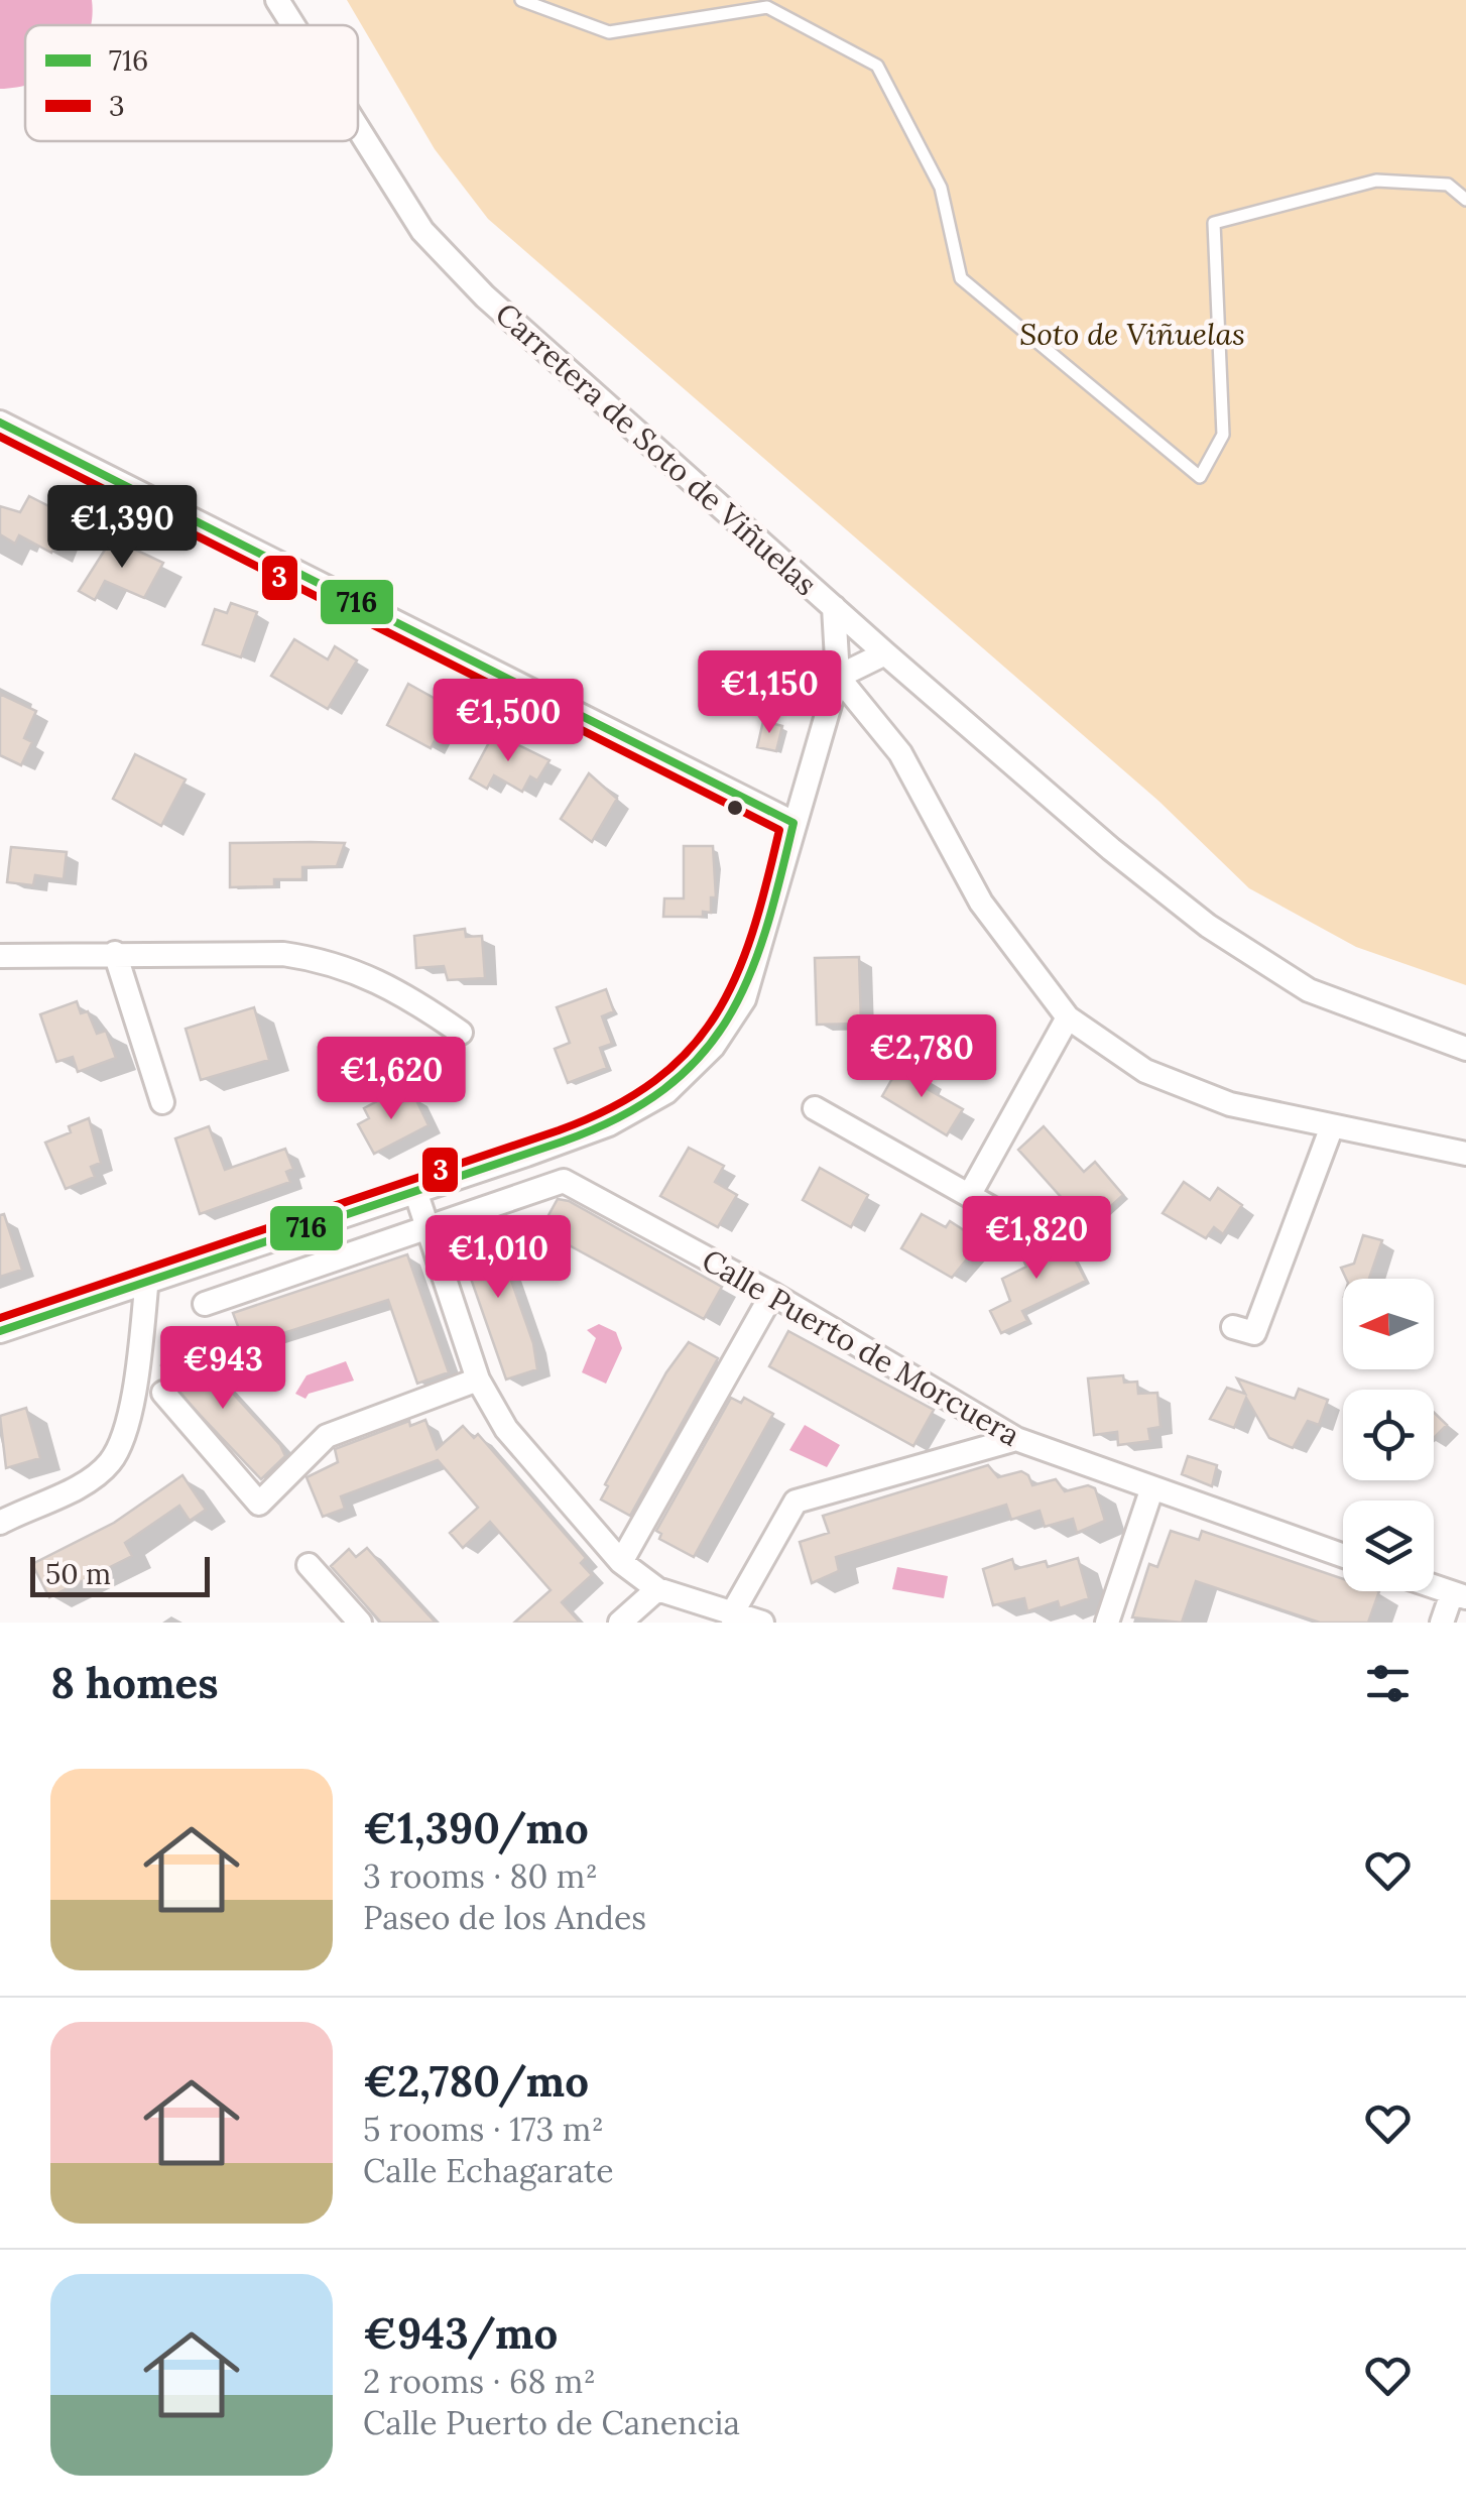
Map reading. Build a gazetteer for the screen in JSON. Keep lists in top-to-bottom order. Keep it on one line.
{"streets":{"street":["Carretera de Soto de Viñuelas","Calle Puerto de Morcuera"]},"parks":["Soto de Viñuelas"],"lines":["transit line 716","transit line 3"],"legend":["716","3"],"scale_bar":"50 m","north":"left","page":{"price":["€1,390","€1,150","€1,500","€2,780","€1,620","€1,820","€1,010","€943"],"scale":"50 m","heading":"8 homes","list":[{"name":"€1,390/mo","note":"3 rooms · 80 m² · Paseo de los Andes"},{"name":"€2,780/mo","note":"5 rooms · 173 m² · Calle Echagarate"},{"name":"€943/mo","note":"2 rooms · 68 m² · Calle Puerto de Canencia"}]}}
